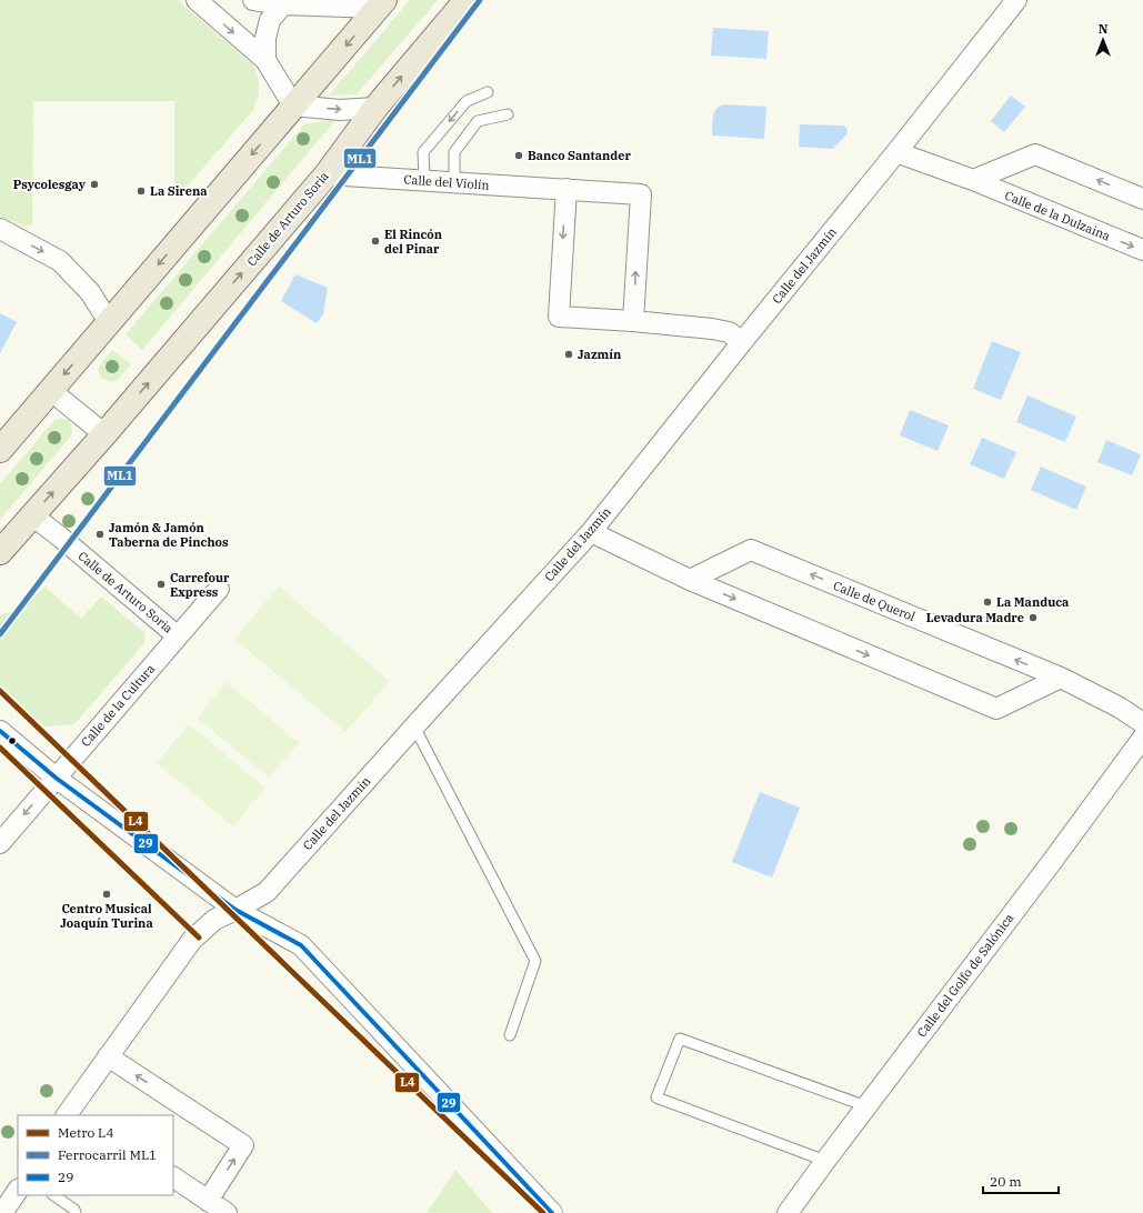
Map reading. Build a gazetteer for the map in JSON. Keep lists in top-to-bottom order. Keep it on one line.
{"streets":{"main road":["Calle de Arturo Soria"],"street":["Calle del Violín","Calle de la Dulzaina","Calle del Jazmín","Calle de Querol","Calle de la Cultura","Calle del Golfo de Salónica"]},"crossings":[["Calle del Violín","Calle de Arturo Soria"],["Calle de la Dulzaina","Calle del Jazmín"],["Calle de Arturo Soria","Calle de la Cultura"]],"one_way":["Calle de la Dulzaina"],"places":["Banco Santander","Psycolesgay","La Sirena","El Rincón del Pinar","Jazmín","Jamón & Jamón Taberna de Pinchos","Carrefour Express","La Manduca","Levadura Madre","Centro Musical Joaquín Turina"],"lines":["rail line ML1","metro line L4","transit line 29"],"legend":["Metro L4","Ferrocarril ML1","29"],"scale_bar":"20 m","north":"top"}
